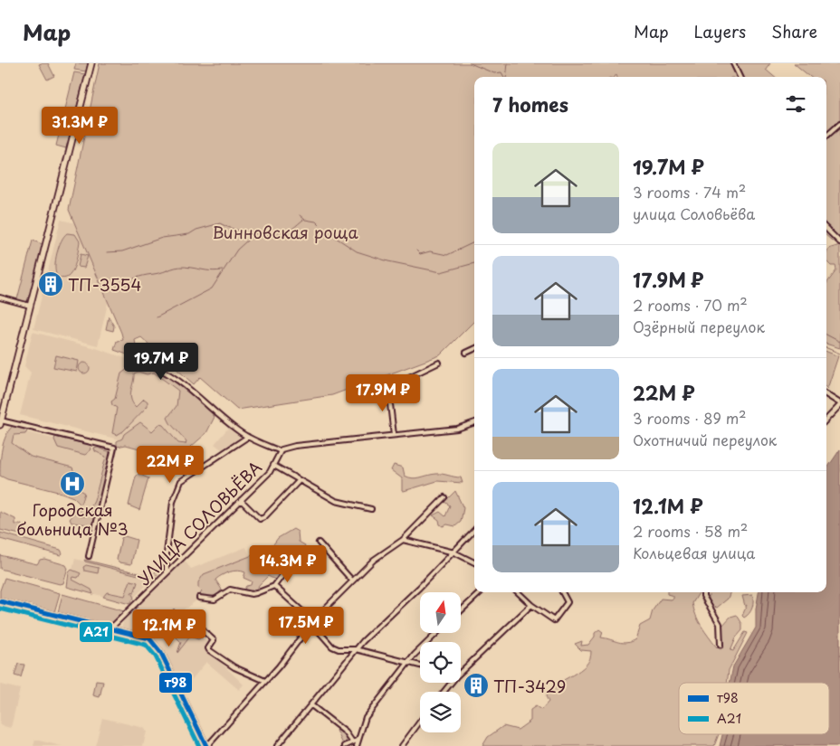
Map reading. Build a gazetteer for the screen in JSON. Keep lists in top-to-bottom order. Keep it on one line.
{"streets":{"street":["УЛИЦА СОЛОВЬЁВА"]},"parks":["Винновская роща"],"places":{"building":["ТП-3554","ТП-3429"],"hospital":["Городская больница №3"]},"lines":["transit line т98","transit line А21"],"legend":["т98","А21"],"north":"top","page":{"header":"Map","nav":["Map","Layers","Share"],"heading":"7 homes","price":["31.3M ₽","19.7M ₽","17.9M ₽","22M ₽","14.3M ₽","17.5M ₽","12.1M ₽"],"list":[{"name":"19.7M ₽","note":"3 rooms · 74 m² · улица Соловьёва"},{"name":"17.9M ₽","note":"2 rooms · 70 m² · Озёрный переулок"},{"name":"22M ₽","note":"3 rooms · 89 m² · Охотничий переулок"},{"name":"12.1M ₽","note":"2 rooms · 58 m² · Кольцевая улица"}]}}
